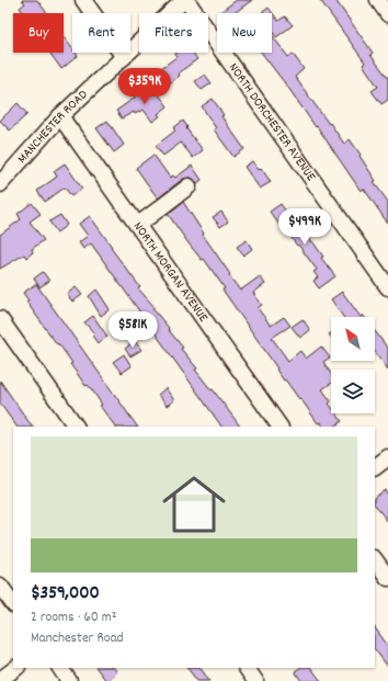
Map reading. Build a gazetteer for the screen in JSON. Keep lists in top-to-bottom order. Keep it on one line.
{"streets":{"street":["NORTH DORCHESTER AVENUE","MANCHESTER ROAD","NORTH MORGAN AVENUE"]},"crossings":[["NORTH DORCHESTER AVENUE","MANCHESTER ROAD"],["MANCHESTER ROAD","NORTH MORGAN AVENUE"]],"north":"top left","page":{"chip":["Buy","Rent","Filters","New"],"price":["$359K","$499K","$581K"],"list":[{"name":"$359,000","note":"2 rooms · 60 m² · Manchester Road"}]}}
